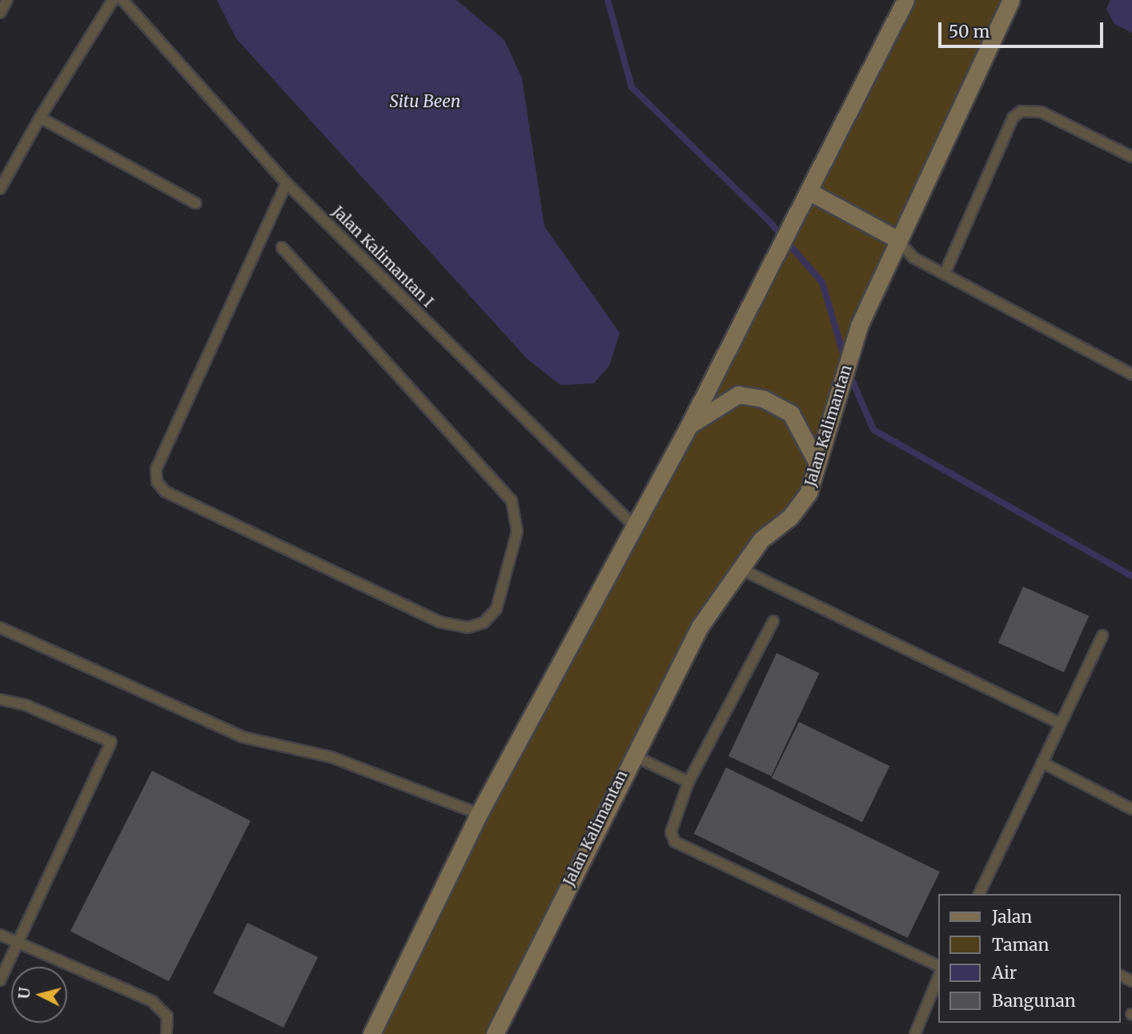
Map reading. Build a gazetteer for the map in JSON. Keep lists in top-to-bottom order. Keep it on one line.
{"streets":{"street":["Jalan Kalimantan"],"lane":["Jalan Kalimantan I"]},"water":["Situ Been"],"legend":["Jalan","Taman","Air","Bangunan"],"scale_bar":"50 m","north":"left"}
